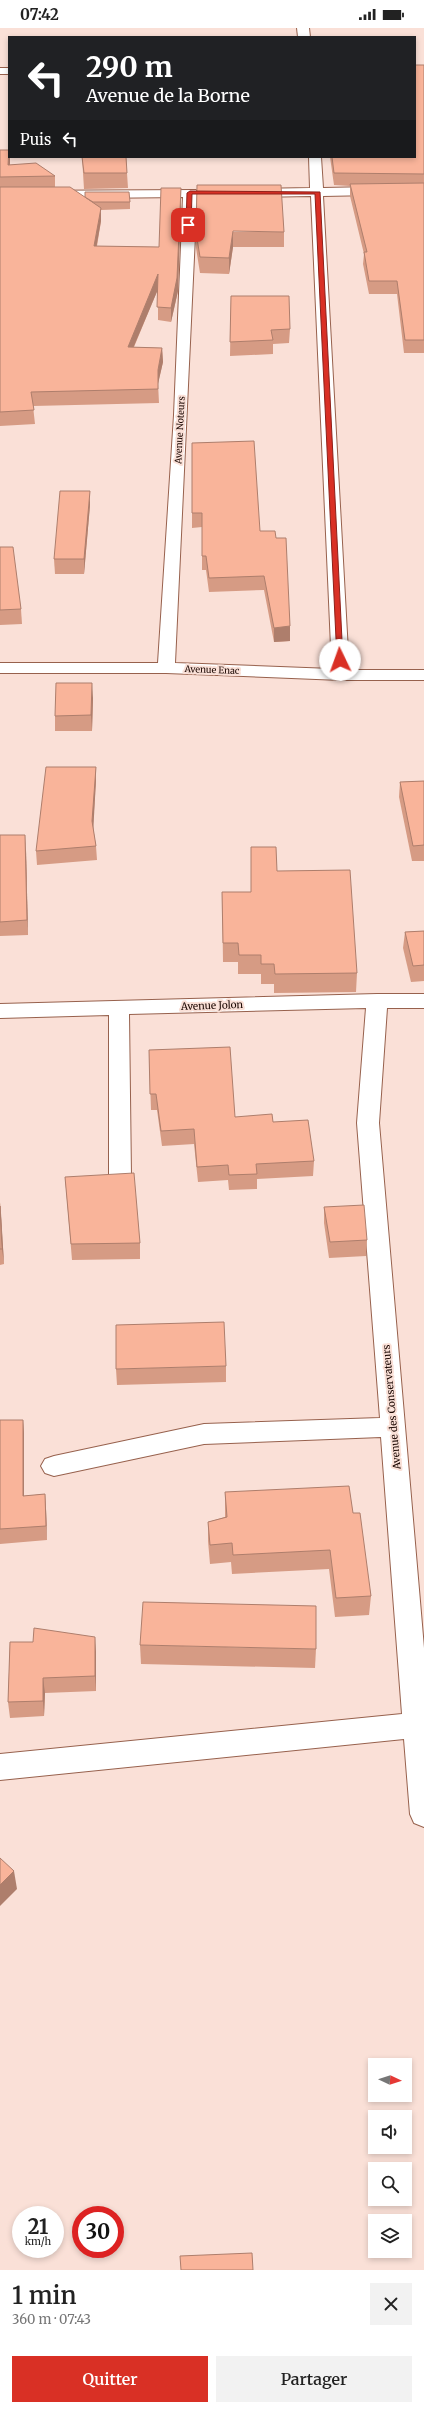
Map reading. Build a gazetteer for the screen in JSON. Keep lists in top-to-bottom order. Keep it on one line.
{"streets":{"street":["Avenue Noteurs","Avenue Enac","Avenue Jolon","Avenue des Conservateurs"]},"crossings":[["Avenue Noteurs","Avenue Enac"],["Avenue Jolon","Avenue des Conservateurs"]],"north":"right","page":{"status":"07:42","turn":["290 m","Avenue de la Borne"],"then":"Puis","speed":"21 km/h","limit":"30","heading":["1 min","360 m · 07:43"],"buttons":["Quitter","Partager"]}}
